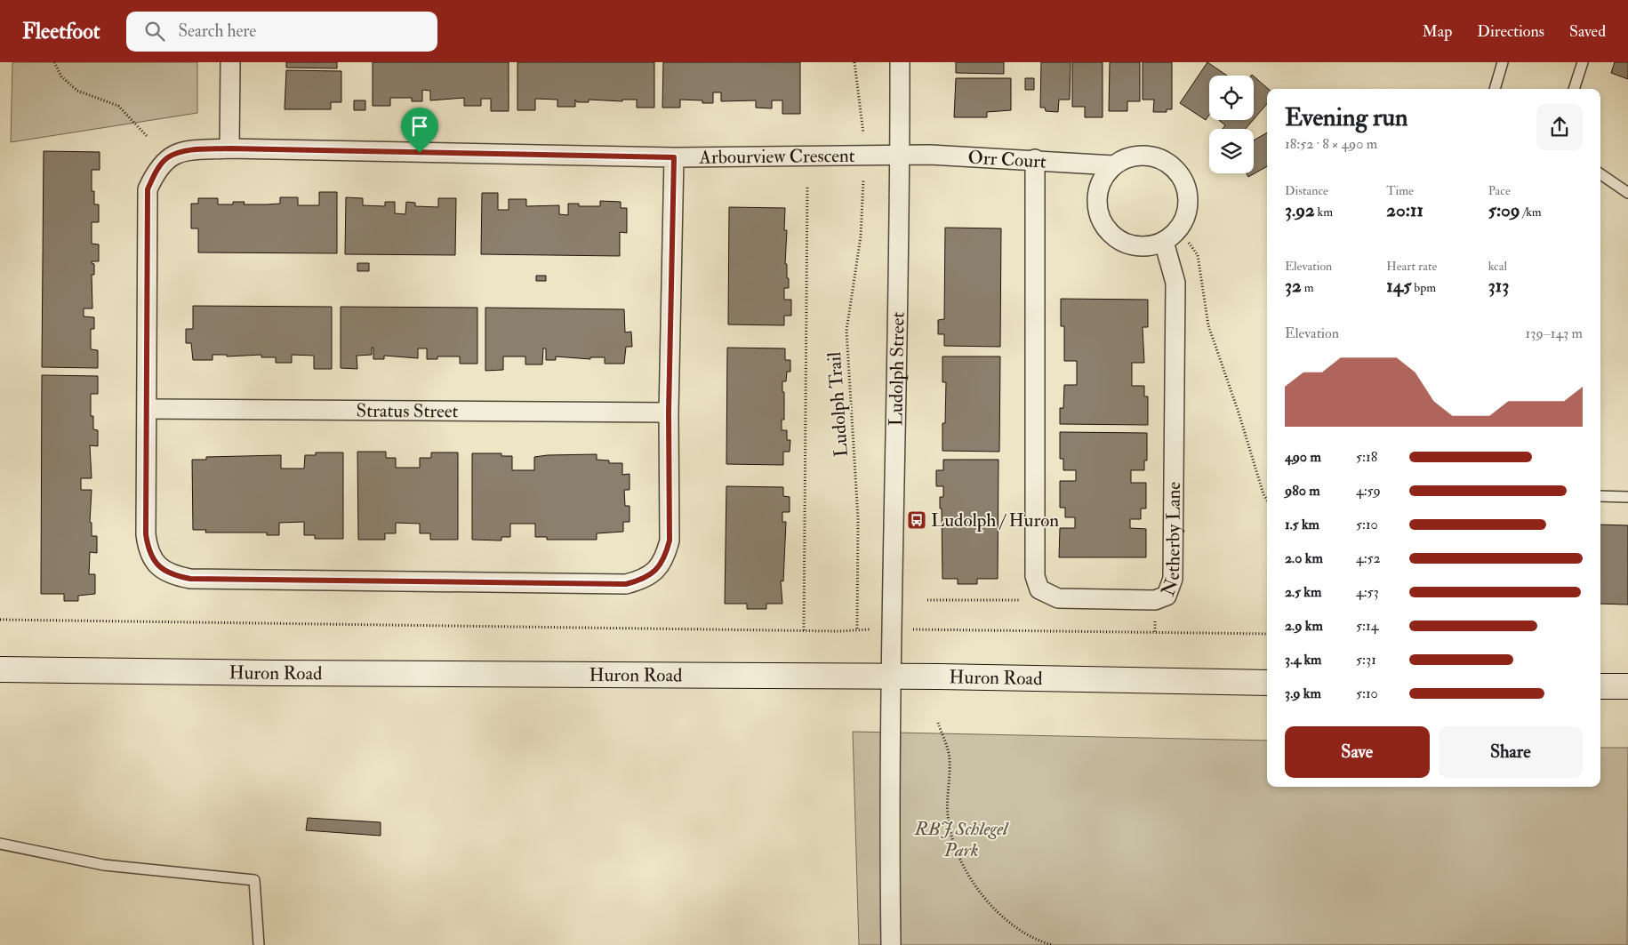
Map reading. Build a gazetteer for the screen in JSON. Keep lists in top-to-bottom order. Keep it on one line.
{"streets":{"main road":["Huron Road"],"street":["Arbourview Crescent","Orr Court","Ludolph Street","Stratus Street","Netherby Lane"],"path":["Ludolph Trail"]},"crossings":[["Arbourview Crescent","Orr Court"],["Arbourview Crescent","Ludolph Street"],["Arbourview Crescent","Stratus Street"],["Orr Court","Ludolph Street"],["Orr Court","Netherby Lane"],["Ludolph Street","Huron Road"]],"parks":["RBJ Schlegel Park"],"places":{"bus stop":["Ludolph / Huron"]},"page":{"header":"Fleetfoot","search":"Search here","nav":["Map","Directions","Saved"],"heading":["Evening run","18:52 · 8 × 490 m"],"stats":[["Distance","3.92 km"],["Time","20:11"],["Pace","5:09 /km"],["Elevation","32 m"],["Heart rate","145 bpm"],["kcal","313"]],"chart":["Elevation","139–143 m"],"list":[{"name":"490 m","note":"5:18"},{"name":"980 m","note":"4:59"},{"name":"1.5 km","note":"5:10"},{"name":"2.0 km","note":"4:52"},{"name":"2.5 km","note":"4:53"},{"name":"2.9 km","note":"5:14"},{"name":"3.4 km","note":"5:31"},{"name":"3.9 km","note":"5:10"}],"buttons":["Save","Share"]}}
